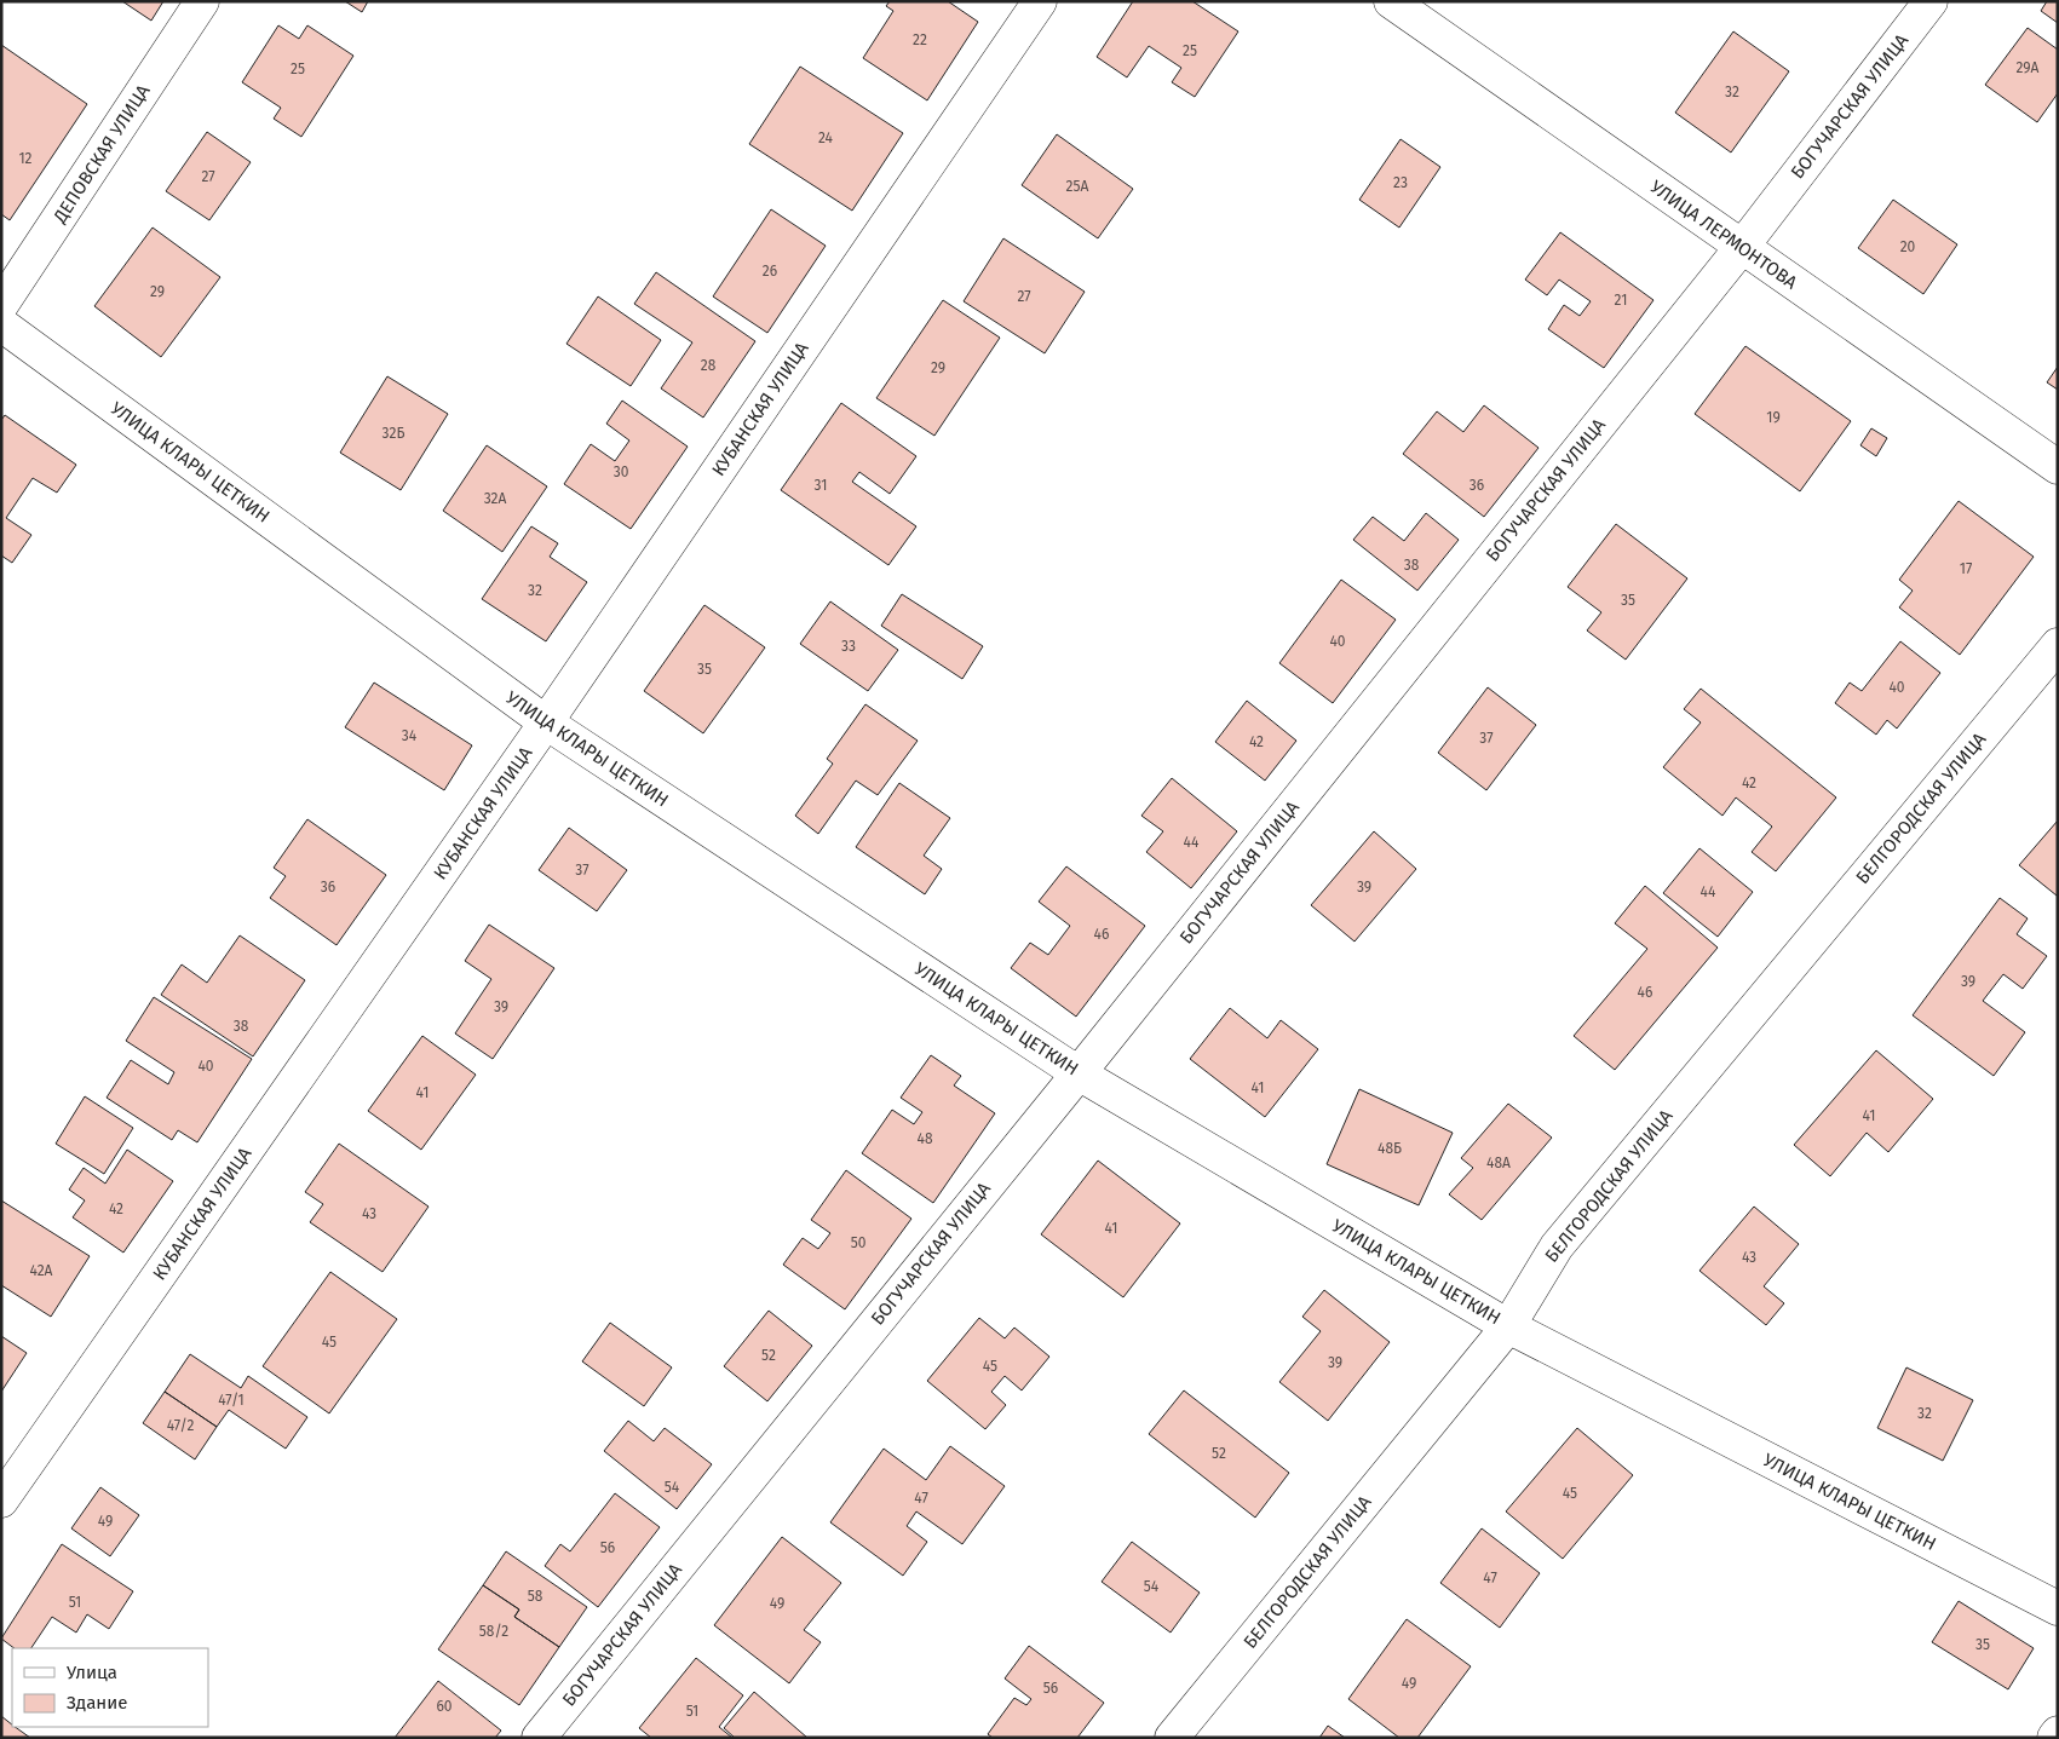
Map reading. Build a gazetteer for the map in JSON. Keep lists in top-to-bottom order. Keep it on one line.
{"streets":{"street":["БОГУЧАРСКАЯ УЛИЦА","ДЕПОВСКАЯ УЛИЦА","УЛИЦА ЛЕРМОНТОВА","КУБАНСКАЯ УЛИЦА","УЛИЦА КЛАРЫ ЦЕТКИН","БЕЛГОРОДСКАЯ УЛИЦА"]},"crossings":[["БОГУЧАРСКАЯ УЛИЦА","УЛИЦА ЛЕРМОНТОВА"],["БОГУЧАРСКАЯ УЛИЦА","УЛИЦА КЛАРЫ ЦЕТКИН"],["КУБАНСКАЯ УЛИЦА","УЛИЦА КЛАРЫ ЦЕТКИН"],["УЛИЦА КЛАРЫ ЦЕТКИН","БЕЛГОРОДСКАЯ УЛИЦА"]],"house_numbers":["22","25","29А","25","32","24","12","27","23","25А","20","26","29","27","21","28","29","19","32Б","30","31","36","32А","38","17","32","35","40","33","35","40","34","37","42","42","44","37","36","39","44","46","39","46","39","38","40","41","41","41","48","48Б","48А","42","43","41","50","43","42А","45","52","39","45","47/1","32","47/2","52","54","45","47","49","56","47","54","58","51","49","58/2","35","49","56","60","51"],"legend":["Улица","Здание"]}
